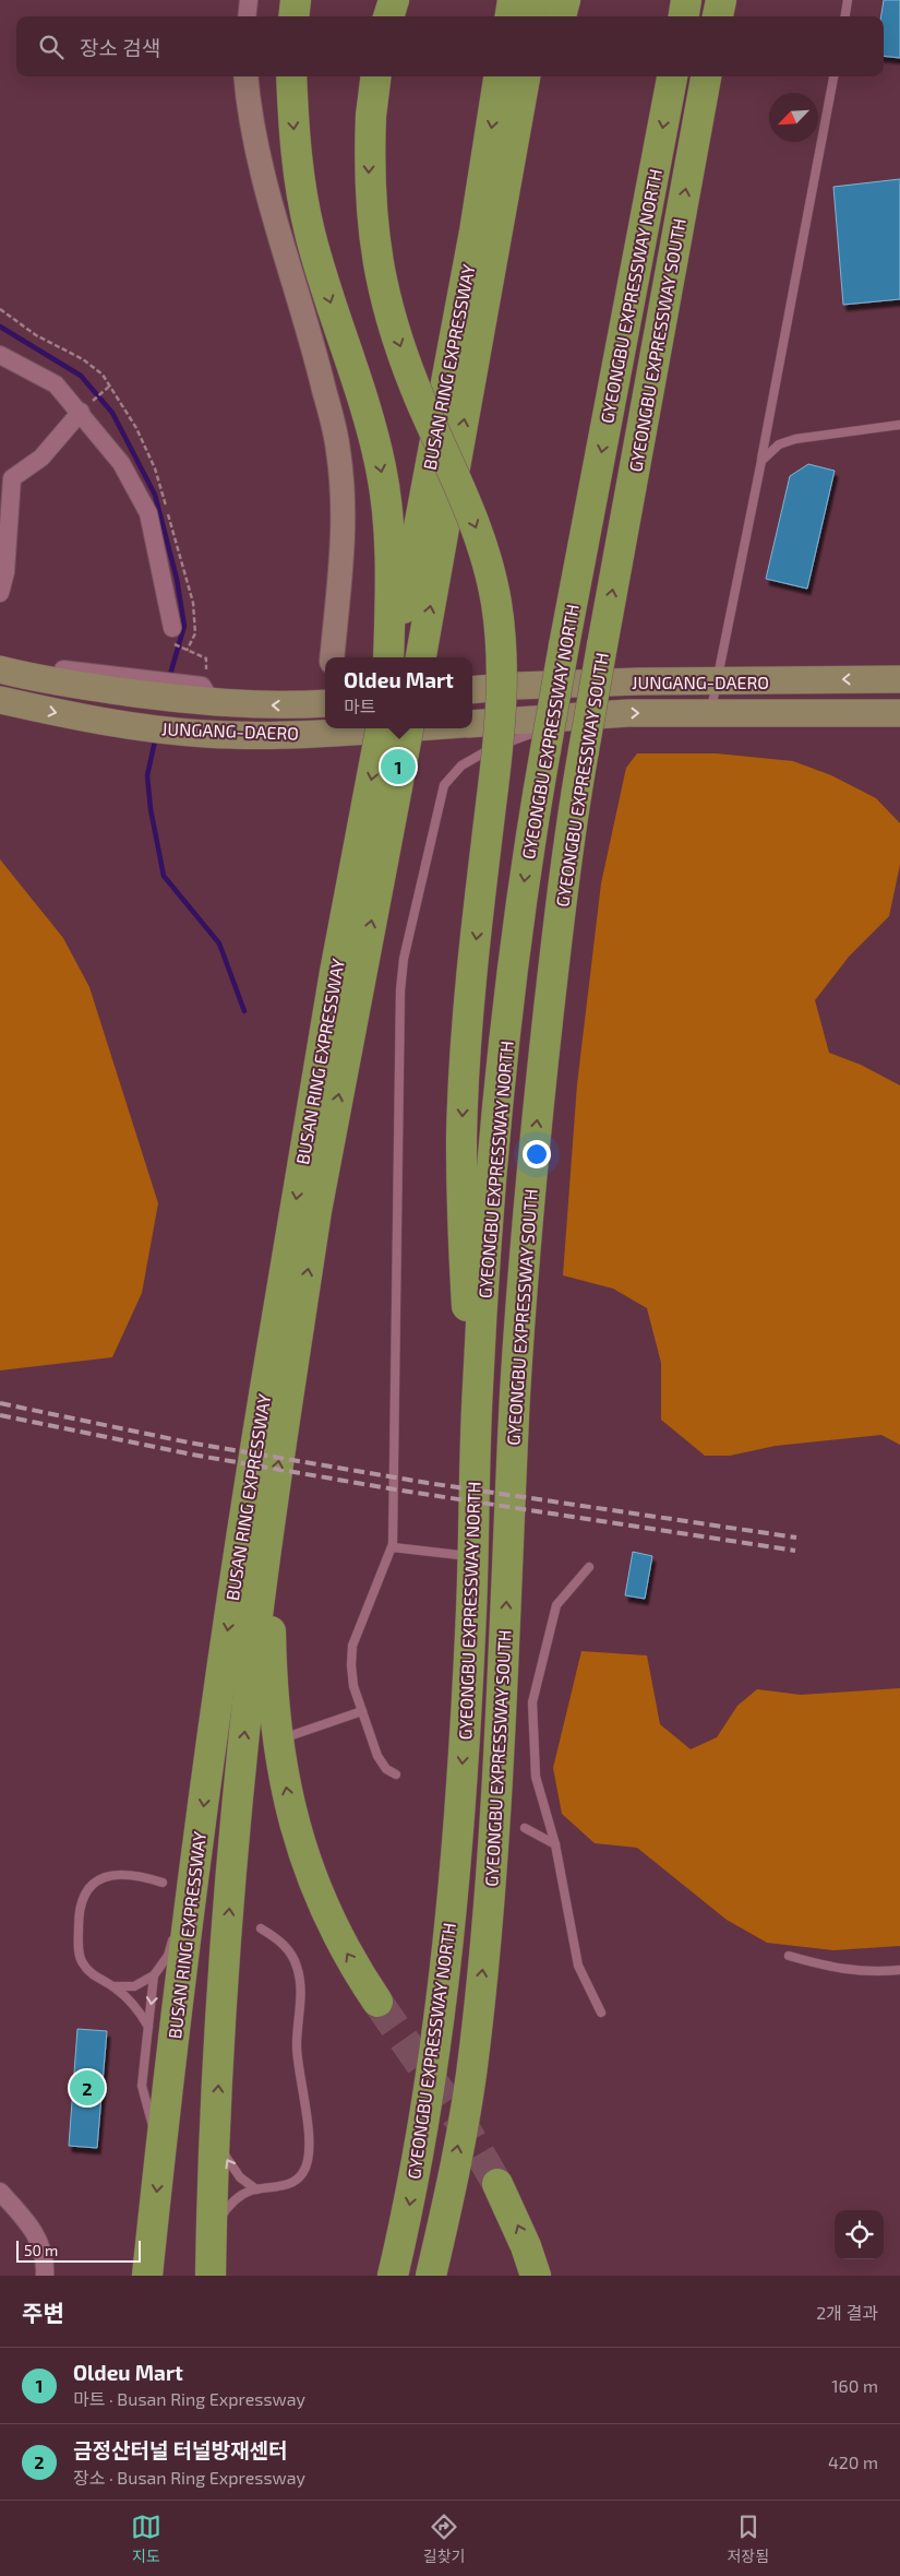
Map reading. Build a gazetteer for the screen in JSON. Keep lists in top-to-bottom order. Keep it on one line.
{"streets":{"highway":["GYEONGBU EXPRESSWAY NORTH","GYEONGBU EXPRESSWAY SOUTH","BUSAN RING EXPRESSWAY"],"main road":["JUNGANG-DAERO"]},"scale_bar":"50 m","north":"bottom left","page":{"search":"장소 검색","popup":["Oldeu Mart","마트"],"pins":["1","2"],"scale":"50 m","heading":["주변","2개 결과"],"list":[{"mark":"1","name":"Oldeu Mart","note":"마트 · Busan Ring Expressway","value":"160 m"},{"mark":"2","name":"금정산터널 터널방재센터","note":"장소 · Busan Ring Expressway","value":"420 m"}],"nav":["지도","길찾기","저장됨"]}}
